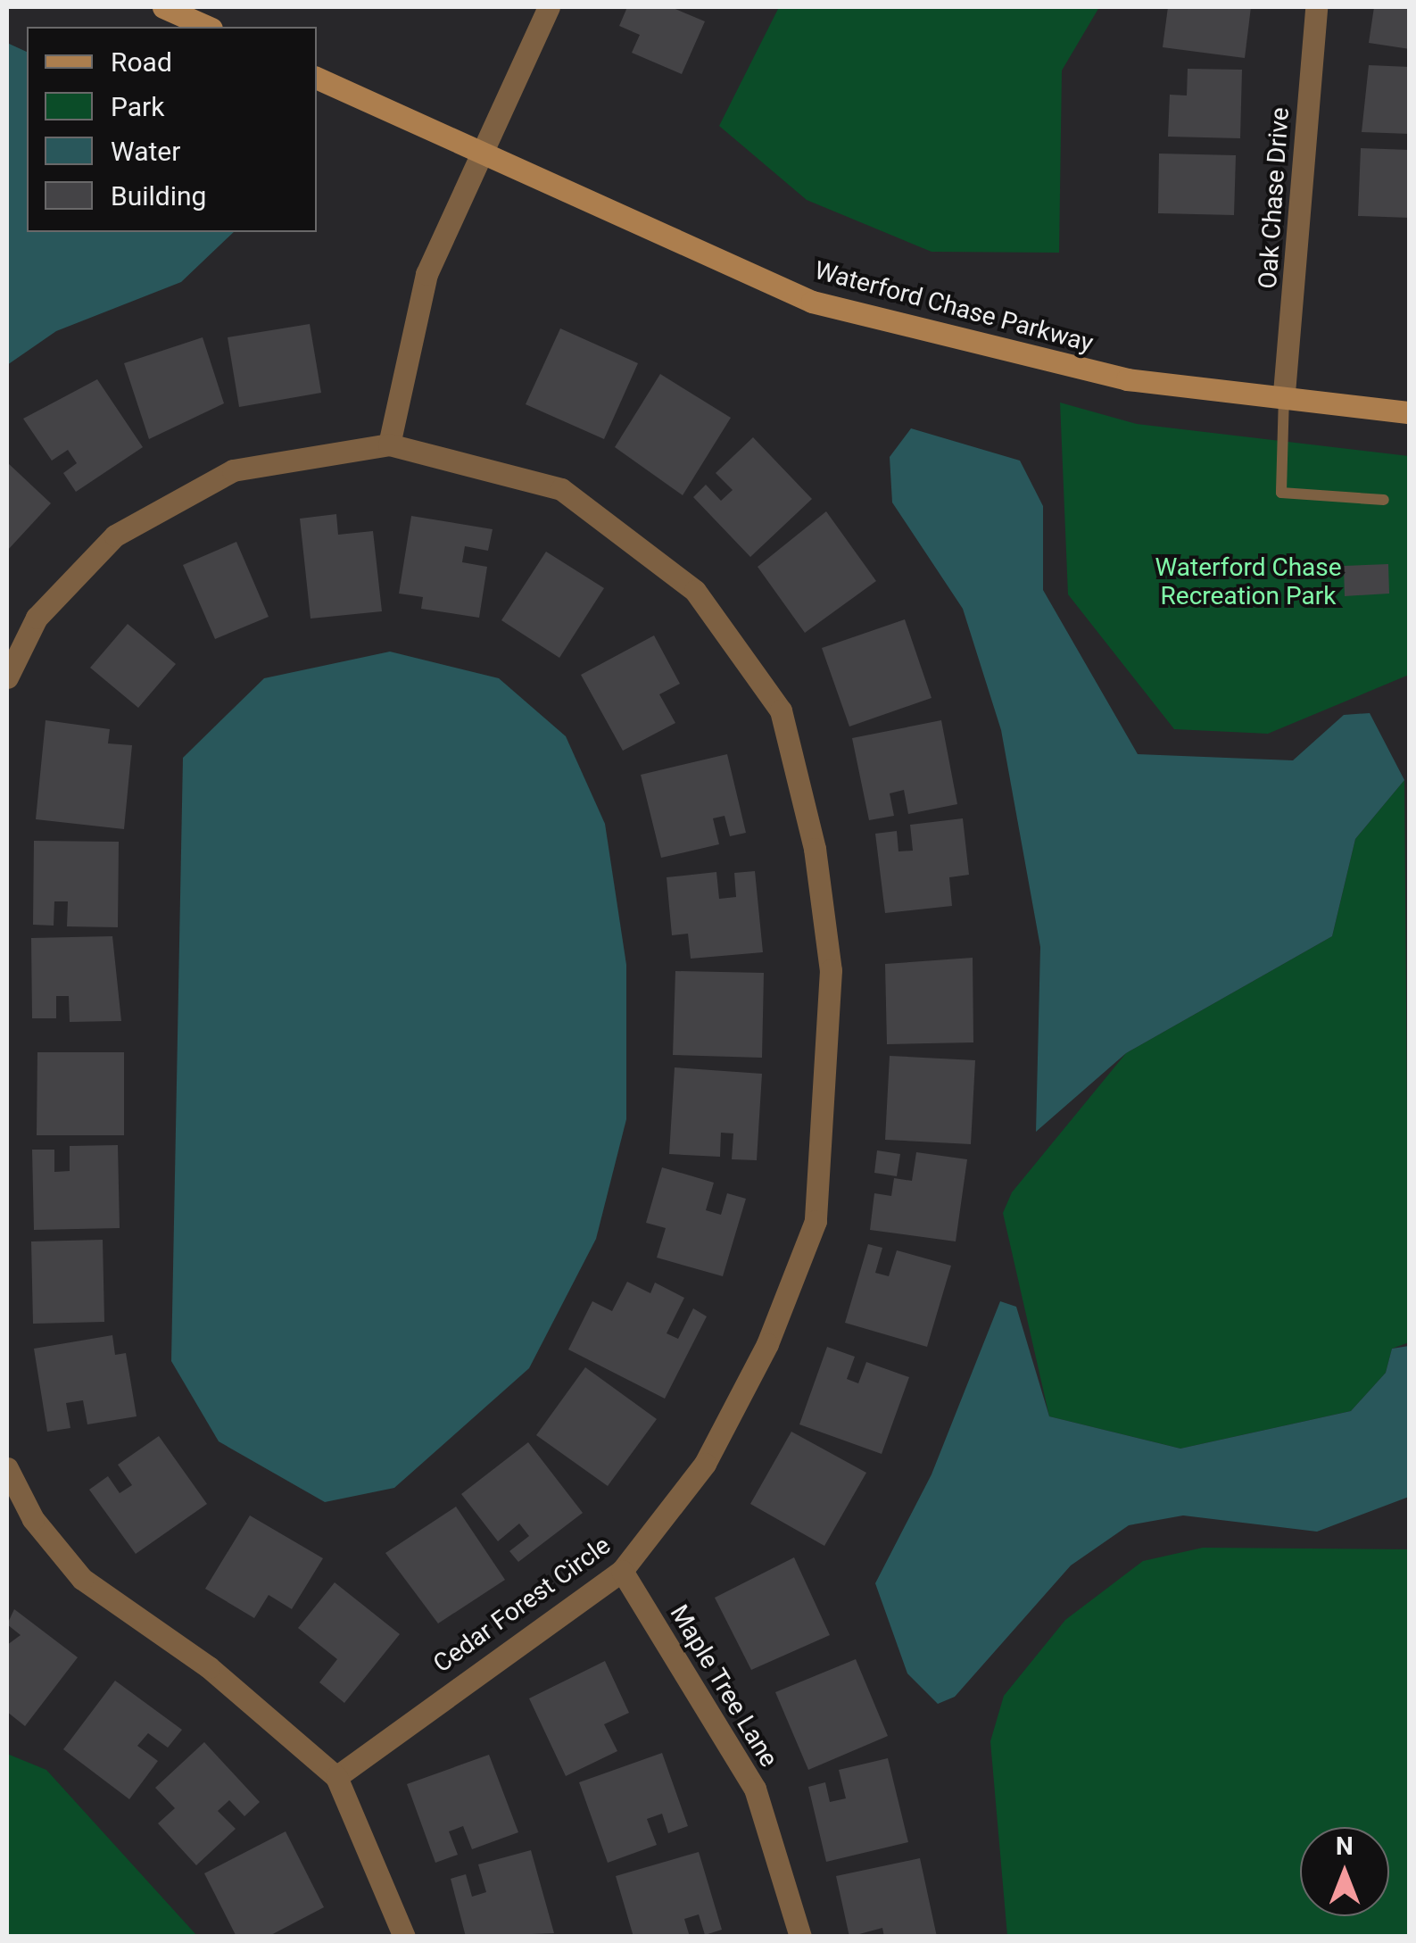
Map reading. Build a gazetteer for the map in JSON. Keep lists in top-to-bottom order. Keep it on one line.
{"streets":{"street":["Oak Chase Drive","Waterford Chase Parkway","Cedar Forest Circle","Maple Tree Lane"]},"crossings":[["Oak Chase Drive","Waterford Chase Parkway"],["Cedar Forest Circle","Maple Tree Lane"]],"parks":["Waterford Chase Recreation Park"],"legend":["Road","Park","Water","Building"],"north":"top"}
